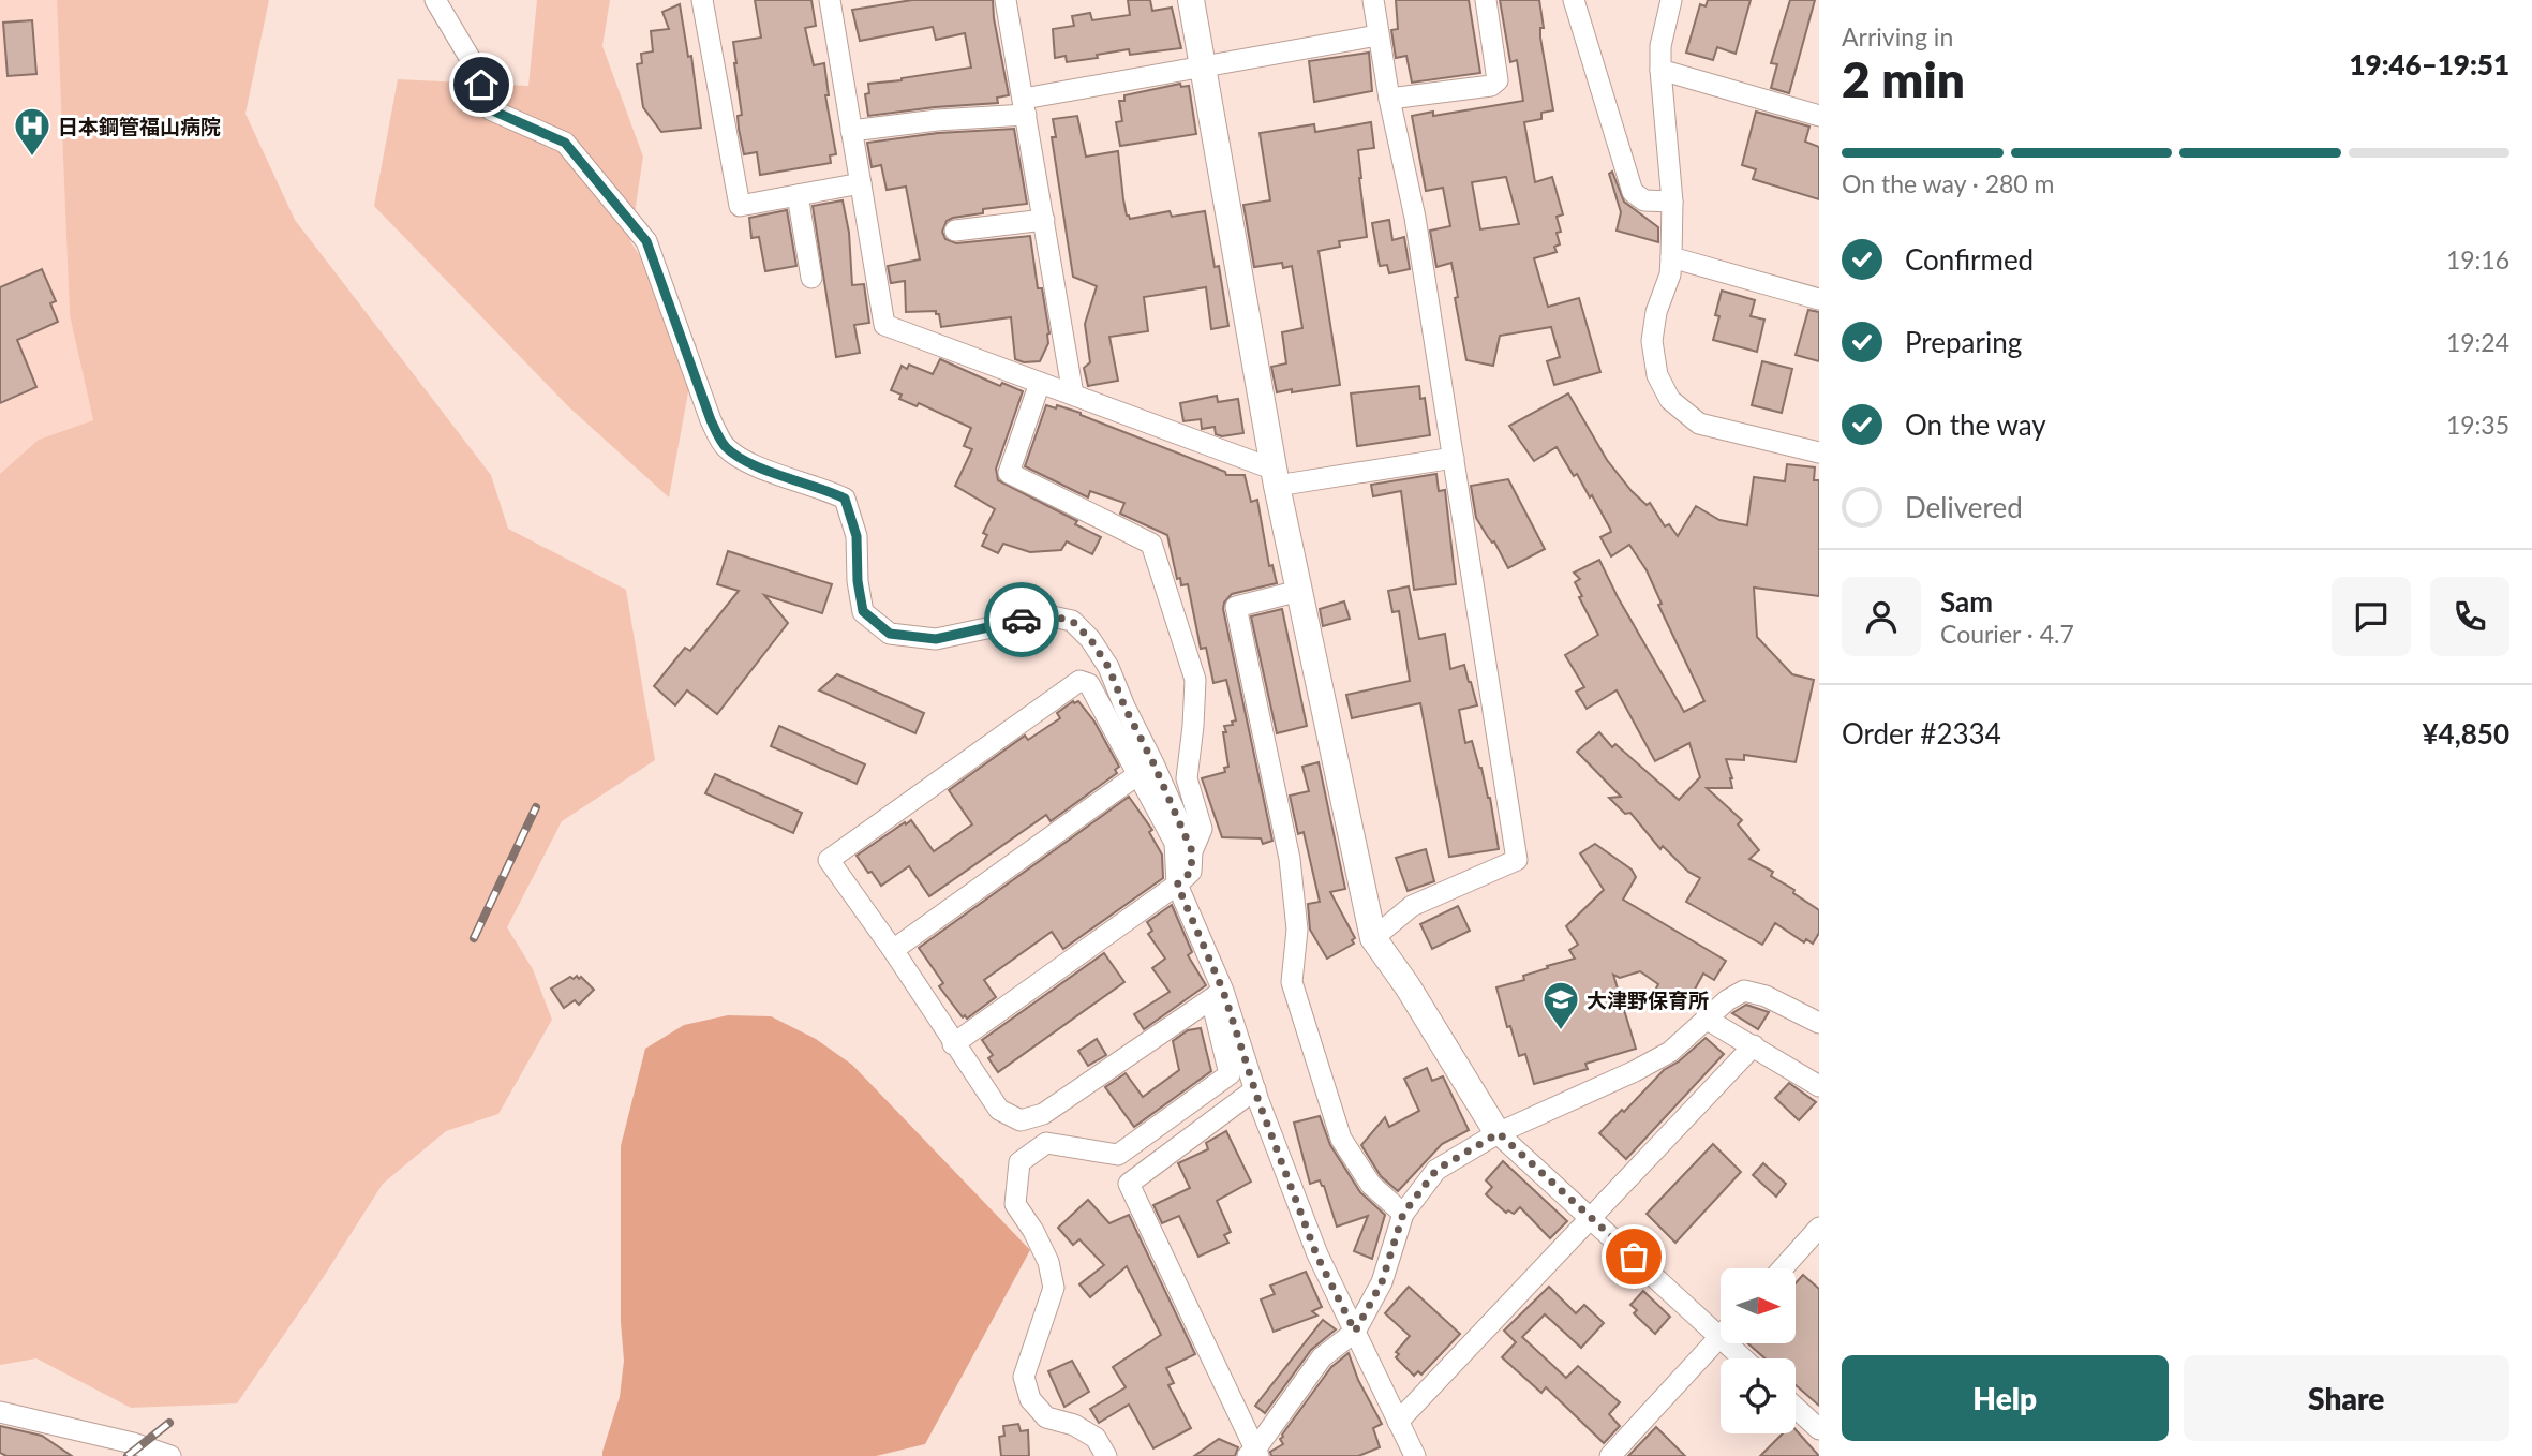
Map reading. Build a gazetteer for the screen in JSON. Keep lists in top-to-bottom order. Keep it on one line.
{"places":{"hospital":["日本鋼管福山病院"],"school or university":["大津野保育所"]},"north":"right","page":{"heading":["2 min","Arriving in","19:46–19:51"],"panel":["Sam","Courier · 4.7","Order #2334","¥4,850"],"bar":"On the way · 280 m","list":[["Confirmed","19:16"],["Preparing","19:24"],["On the way","19:35"],"Delivered"],"buttons":["Help","Share"]}}
